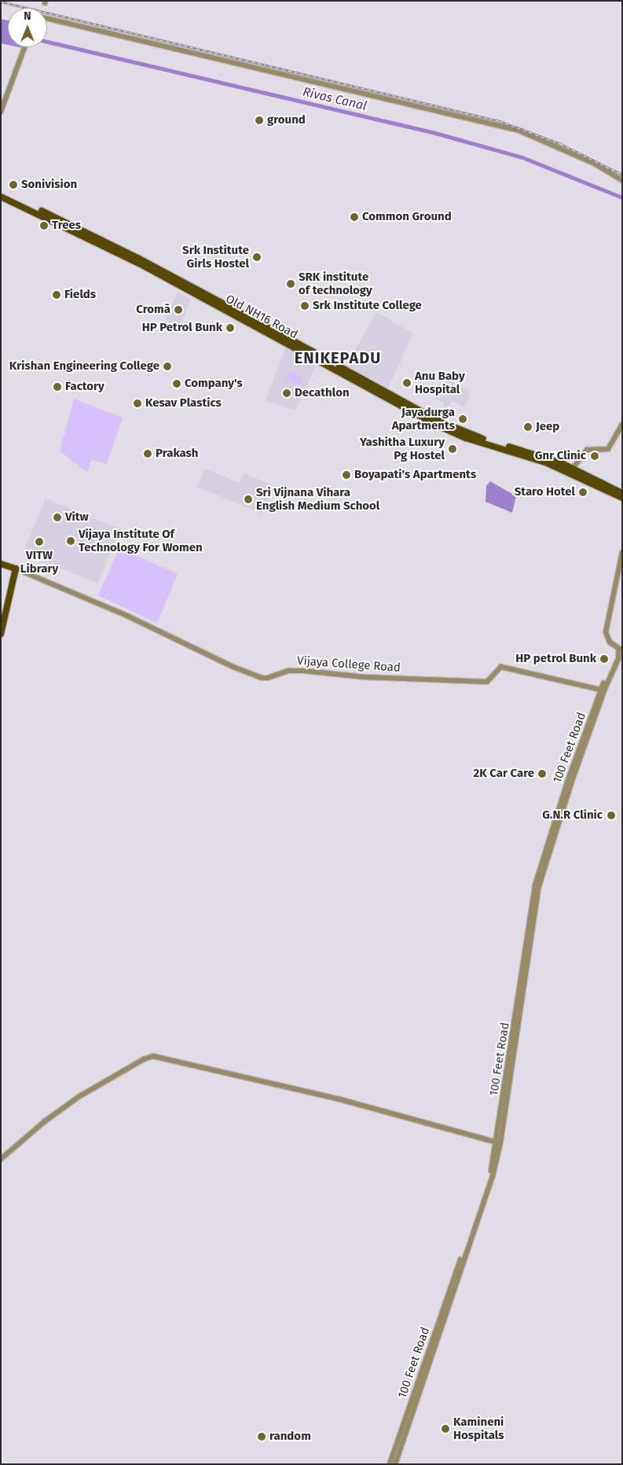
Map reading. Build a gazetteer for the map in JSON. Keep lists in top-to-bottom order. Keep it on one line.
{"streets":{"main road":["Old NH16 Road"],"street":["Vijaya College Road","100 Feet Road"]},"crossings":[["Vijaya College Road","100 Feet Road"]],"districts":["ENIKEPADU"],"water":["Rivas Canal"],"places":["ground","Sonivision","Common Ground","Trees","Srk Institute Girls Hostel","SRK institute of technology","Fields","Srk Institute College","Cromā","HP Petrol Bunk","Krishan Engineering College","Anu Baby Hospital","Company's","Factory","Decathlon","Kesav Plastics","Jayadurga Apartments","Jeep","Yashitha Luxury Pg Hostel","Prakash","Gnr Clinic","Boyapati's Apartments","Staro Hotel","Sri Vijnana Vihara English Medium School","Vitw","Vijaya Institute Of Technology For Women","VITW Library","HP petrol Bunk","2K Car Care","G.N.R Clinic","Kamineni Hospitals","random"],"north":"top"}
